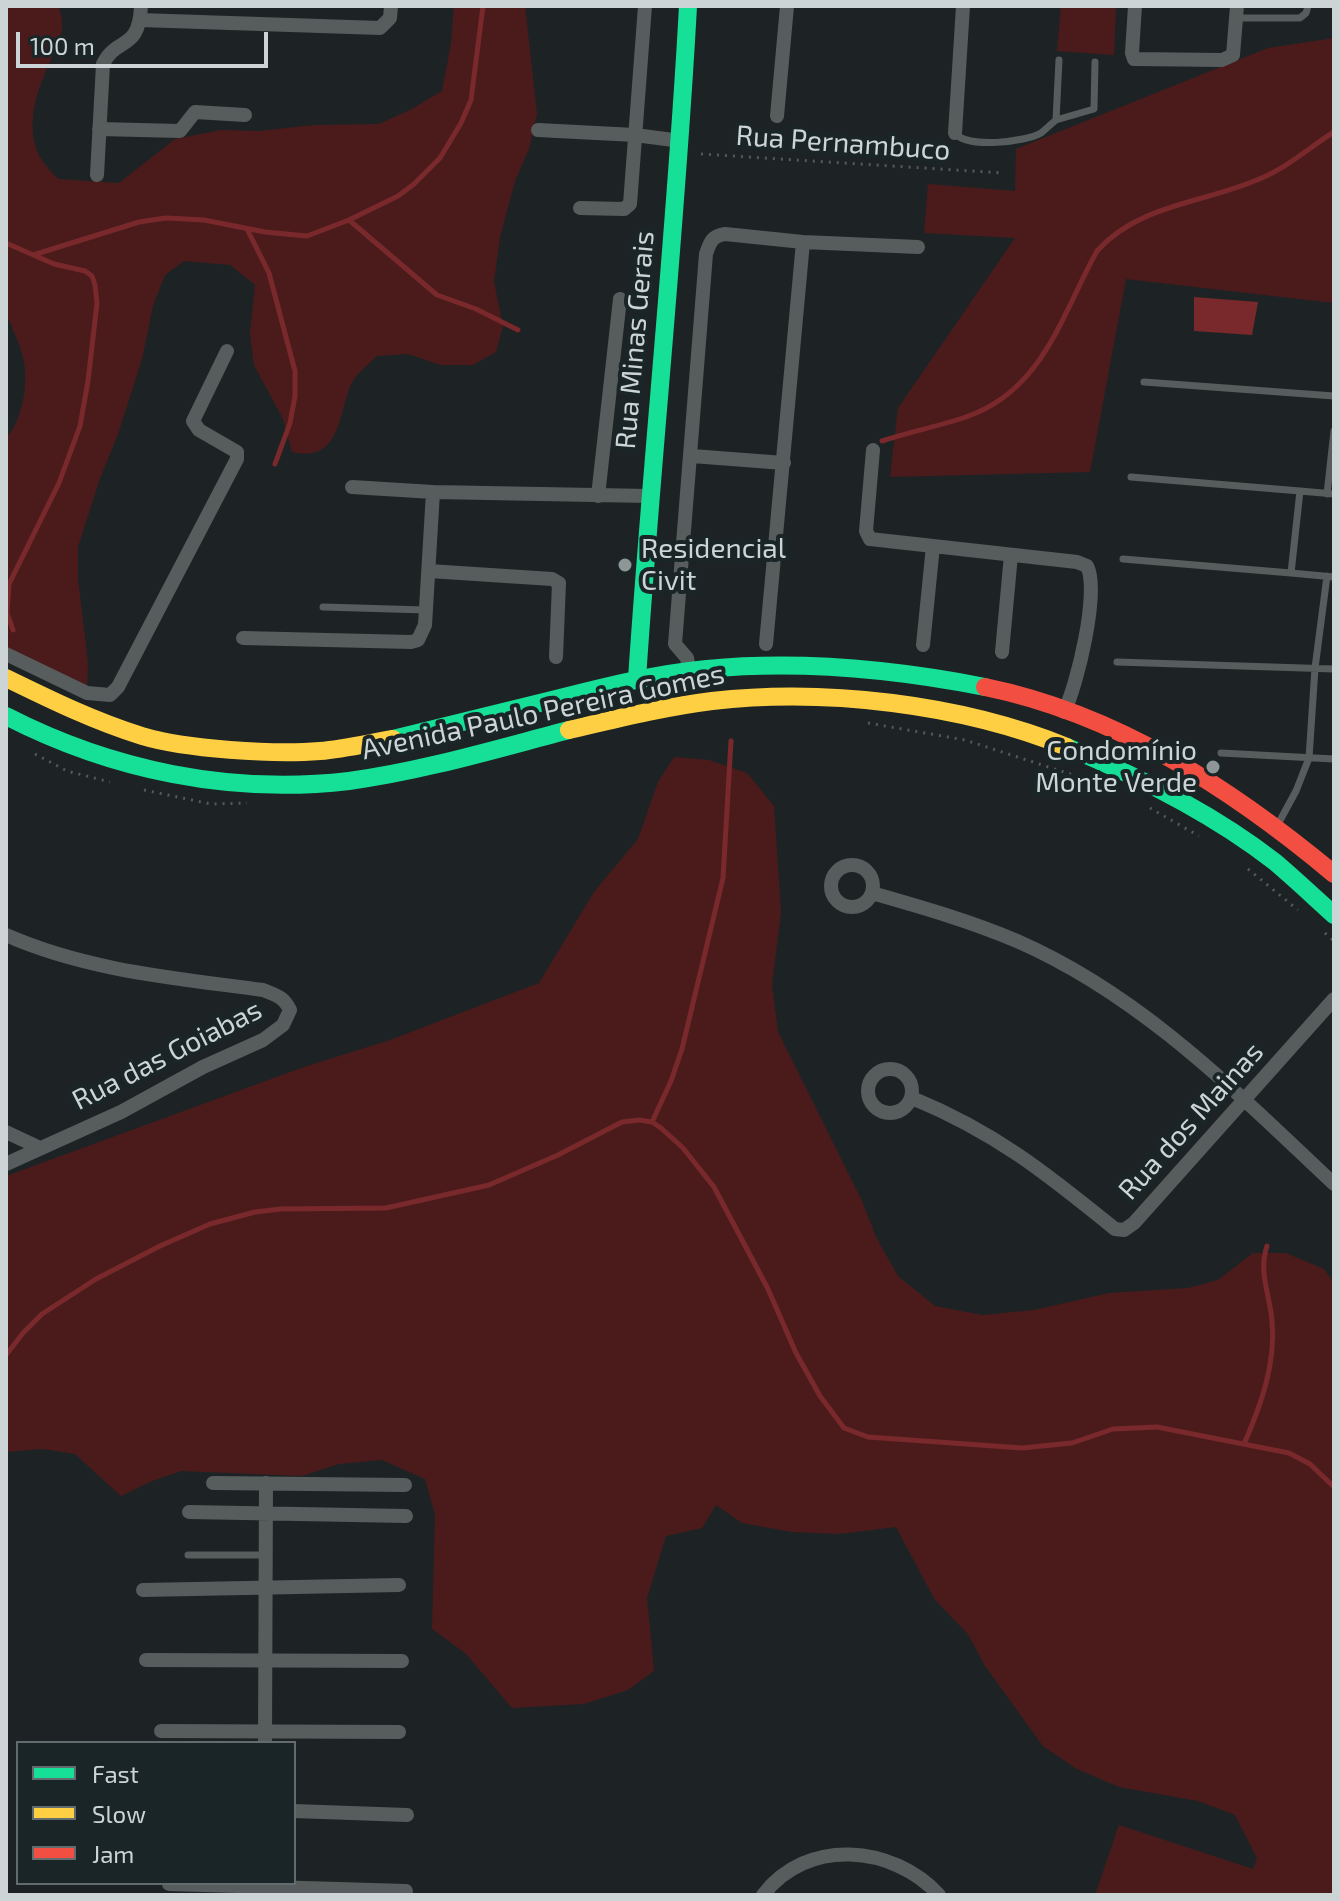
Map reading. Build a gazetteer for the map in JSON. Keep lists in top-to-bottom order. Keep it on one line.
{"streets":{"main road":["Rua Minas Gerais","Avenida Paulo Pereira Gomes"],"street":["Rua das Goiabas","Rua dos Mainas"],"path":["Rua Pernambuco"]},"crossings":[["Rua Pernambuco","Rua Minas Gerais"],["Rua Minas Gerais","Avenida Paulo Pereira Gomes"]],"places":["Residencial Civit","Condomínio Monte Verde"],"legend":["Fast","Slow","Jam"],"scale_bar":"100 m"}
